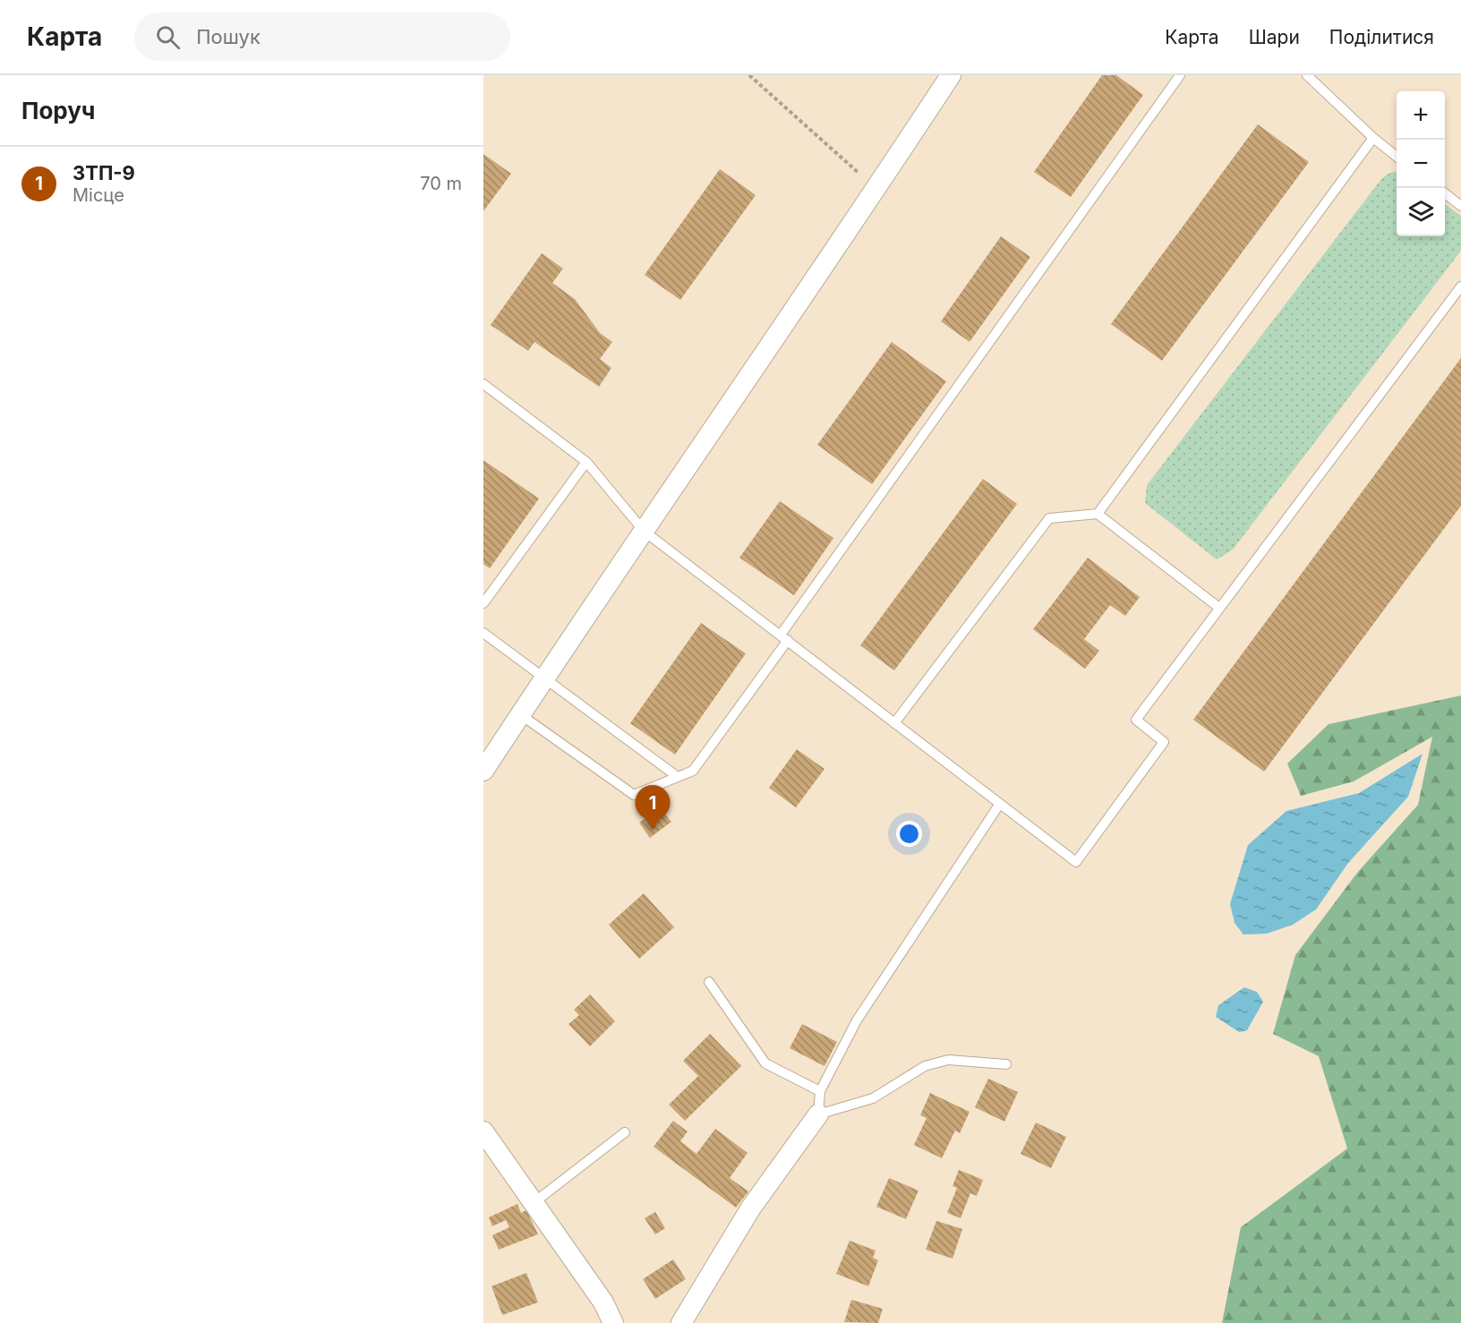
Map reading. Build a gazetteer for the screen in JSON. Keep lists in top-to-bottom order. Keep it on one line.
{"page":{"header":"Карта","search":"Пошук","nav":["Карта","Шари","Поділитися"],"heading":"Поруч","map_buttons":["+","−"],"list":[{"mark":"1","name":"ЗТП-9","note":"Місце","value":"70 m"}],"pins":"1"}}
